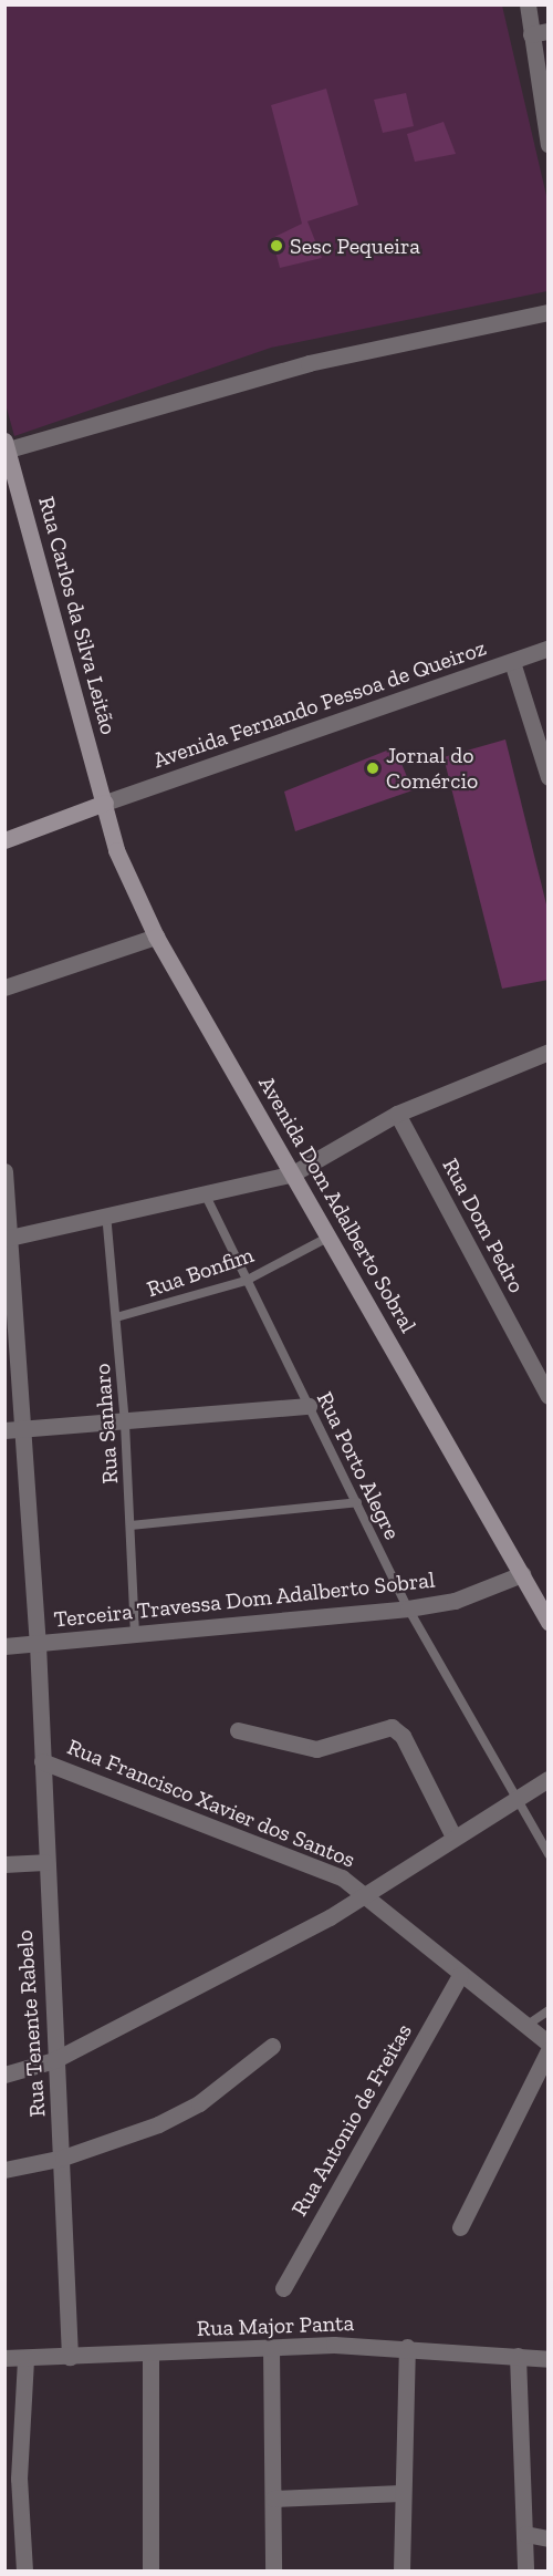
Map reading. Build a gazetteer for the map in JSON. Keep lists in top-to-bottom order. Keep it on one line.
{"streets":{"main road":["Rua Carlos da Silva Leitão","Avenida Dom Adalberto Sobral"],"street":["Avenida Fernando Pessoa de Queiroz","Rua Dom Pedro","Terceira Travessa Dom Adalberto Sobral","Rua Francisco Xavier dos Santos","Rua Tenente Rabelo","Rua Antonio de Freitas","Rua Major Panta"],"lane":["Rua Bonfim","Rua Sanharo","Rua Porto Alegre"]},"crossings":[["Rua Carlos da Silva Leitão","Avenida Fernando Pessoa de Queiroz"],["Rua Carlos da Silva Leitão","Avenida Dom Adalberto Sobral"],["Avenida Fernando Pessoa de Queiroz","Avenida Dom Adalberto Sobral"],["Avenida Dom Adalberto Sobral","Rua Bonfim"],["Avenida Dom Adalberto Sobral","Terceira Travessa Dom Adalberto Sobral"],["Rua Bonfim","Rua Sanharo"],["Rua Bonfim","Rua Porto Alegre"],["Rua Sanharo","Terceira Travessa Dom Adalberto Sobral"],["Rua Porto Alegre","Terceira Travessa Dom Adalberto Sobral"],["Terceira Travessa Dom Adalberto Sobral","Rua Tenente Rabelo"],["Rua Francisco Xavier dos Santos","Rua Tenente Rabelo"],["Rua Francisco Xavier dos Santos","Rua Antonio de Freitas"],["Rua Tenente Rabelo","Rua Major Panta"]],"places":["Sesc Pequeira","Jornal do Comércio"]}
